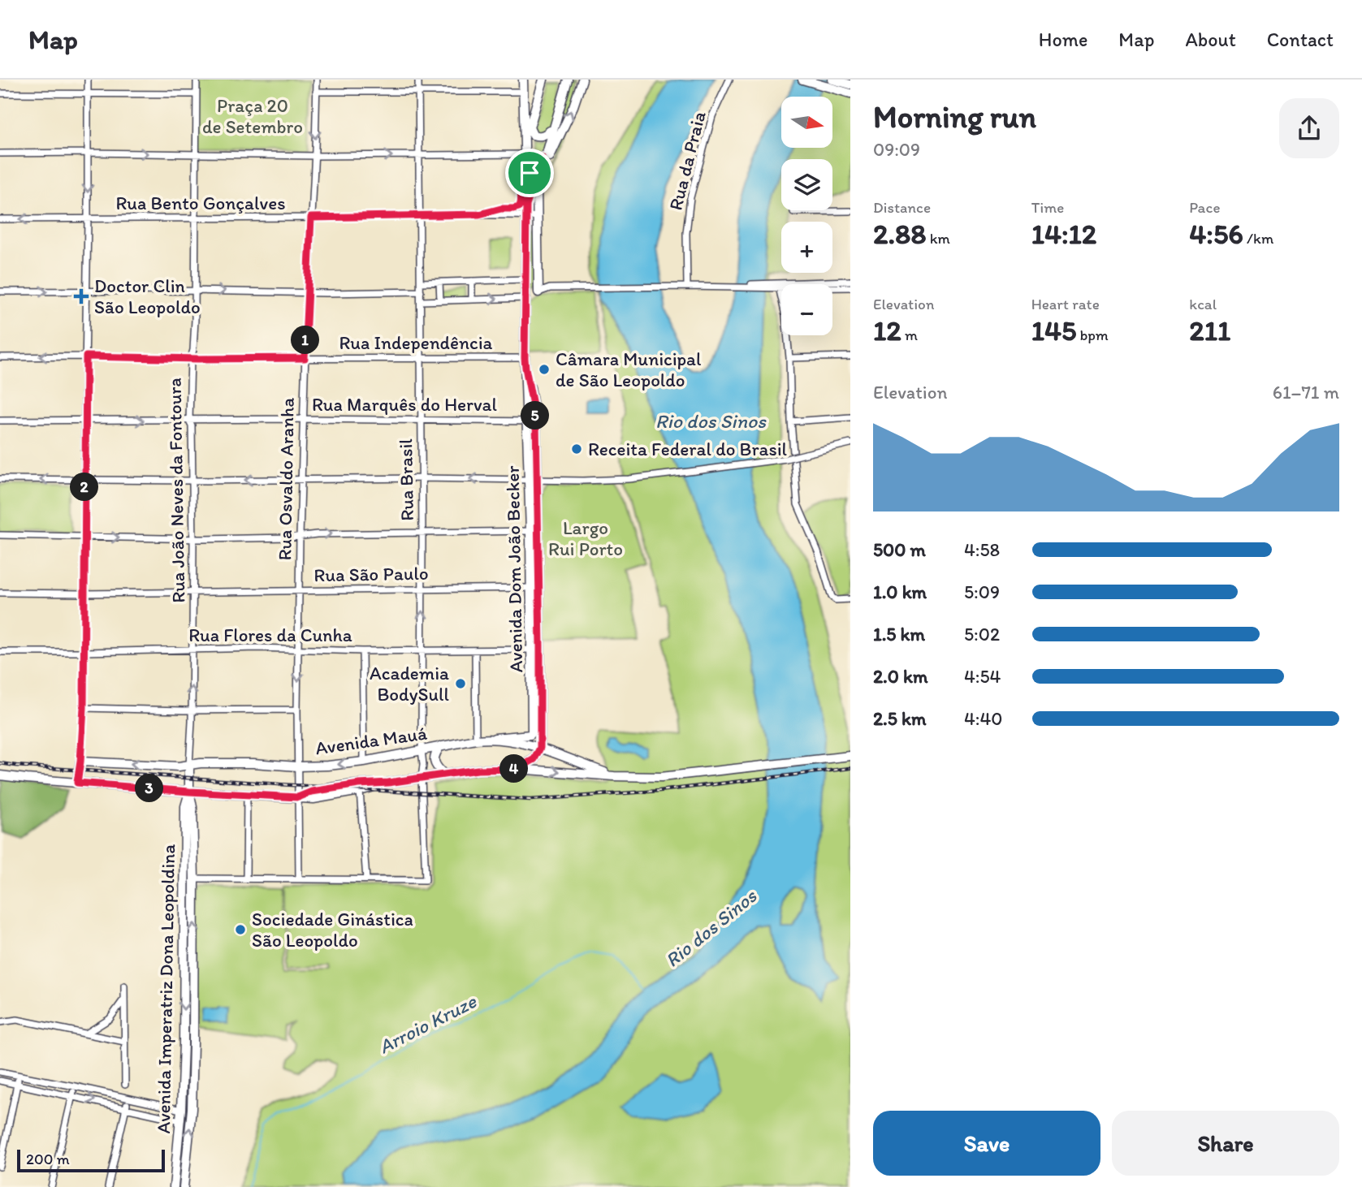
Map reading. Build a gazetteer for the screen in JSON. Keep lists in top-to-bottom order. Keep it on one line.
{"streets":{"main road":["Avenida Dom João Becker","Avenida Mauá","Avenida Imperatriz Dona Leopoldina"],"street":["Rua da Praia","Rua Bento Gonçalves","Rua Independência","Rua Marquês do Herval","Rua Osvaldo Aranha","Rua Brasil","Rua João Neves da Fontoura","Rua São Paulo","Rua Flores da Cunha"]},"crossings":[["Rua Bento Gonçalves","Rua Osvaldo Aranha"],["Rua Bento Gonçalves","Rua Brasil"],["Rua Bento Gonçalves","Rua João Neves da Fontoura"],["Rua Bento Gonçalves","Avenida Dom João Becker"],["Rua Independência","Rua Osvaldo Aranha"],["Rua Independência","Rua Brasil"],["Rua Independência","Rua João Neves da Fontoura"],["Rua Independência","Avenida Dom João Becker"],["Rua Marquês do Herval","Rua Osvaldo Aranha"],["Rua Marquês do Herval","Rua Brasil"],["Rua Marquês do Herval","Rua João Neves da Fontoura"],["Rua Marquês do Herval","Avenida Dom João Becker"],["Rua Osvaldo Aranha","Rua São Paulo"],["Rua Osvaldo Aranha","Rua Flores da Cunha"],["Rua Osvaldo Aranha","Avenida Mauá"],["Rua Brasil","Rua São Paulo"],["Rua Brasil","Rua Flores da Cunha"],["Rua Brasil","Avenida Mauá"],["Rua João Neves da Fontoura","Rua São Paulo"],["Rua João Neves da Fontoura","Rua Flores da Cunha"],["Rua João Neves da Fontoura","Avenida Mauá"],["Rua João Neves da Fontoura","Avenida Imperatriz Dona Leopoldina"],["Avenida Dom João Becker","Rua São Paulo"],["Avenida Dom João Becker","Rua Flores da Cunha"],["Avenida Dom João Becker","Avenida Mauá"],["Avenida Mauá","Avenida Imperatriz Dona Leopoldina"]],"water":["Rio dos Sinos","Arroio Kruze"],"parks":["Praça 20 de Setembro","Largo Rui Porto"],"places":{"health":["Doctor Clin São Leopoldo"],"other":["Câmara Municipal de São Leopoldo","Receita Federal do Brasil","Academia BodySull","Sociedade Ginástica São Leopoldo"]},"scale_bar":"200 m","north":"right","page":{"header":"Map","nav":["Home","Map","About","Contact"],"heading":["Morning run","09:09"],"map_buttons":["+","−"],"stats":[["Distance","2.88 km"],["Time","14:12"],["Pace","4:56 /km"],["Elevation","12 m"],["Heart rate","145 bpm"],["kcal","211"]],"pins":["1","5","2","4","3"],"chart":["Elevation","61–71 m"],"list":[{"name":"500 m","note":"4:58"},{"name":"1.0 km","note":"5:09"},{"name":"1.5 km","note":"5:02"},{"name":"2.0 km","note":"4:54"},{"name":"2.5 km","note":"4:40"}],"buttons":["Save","Share"],"scale":"200 m"}}
